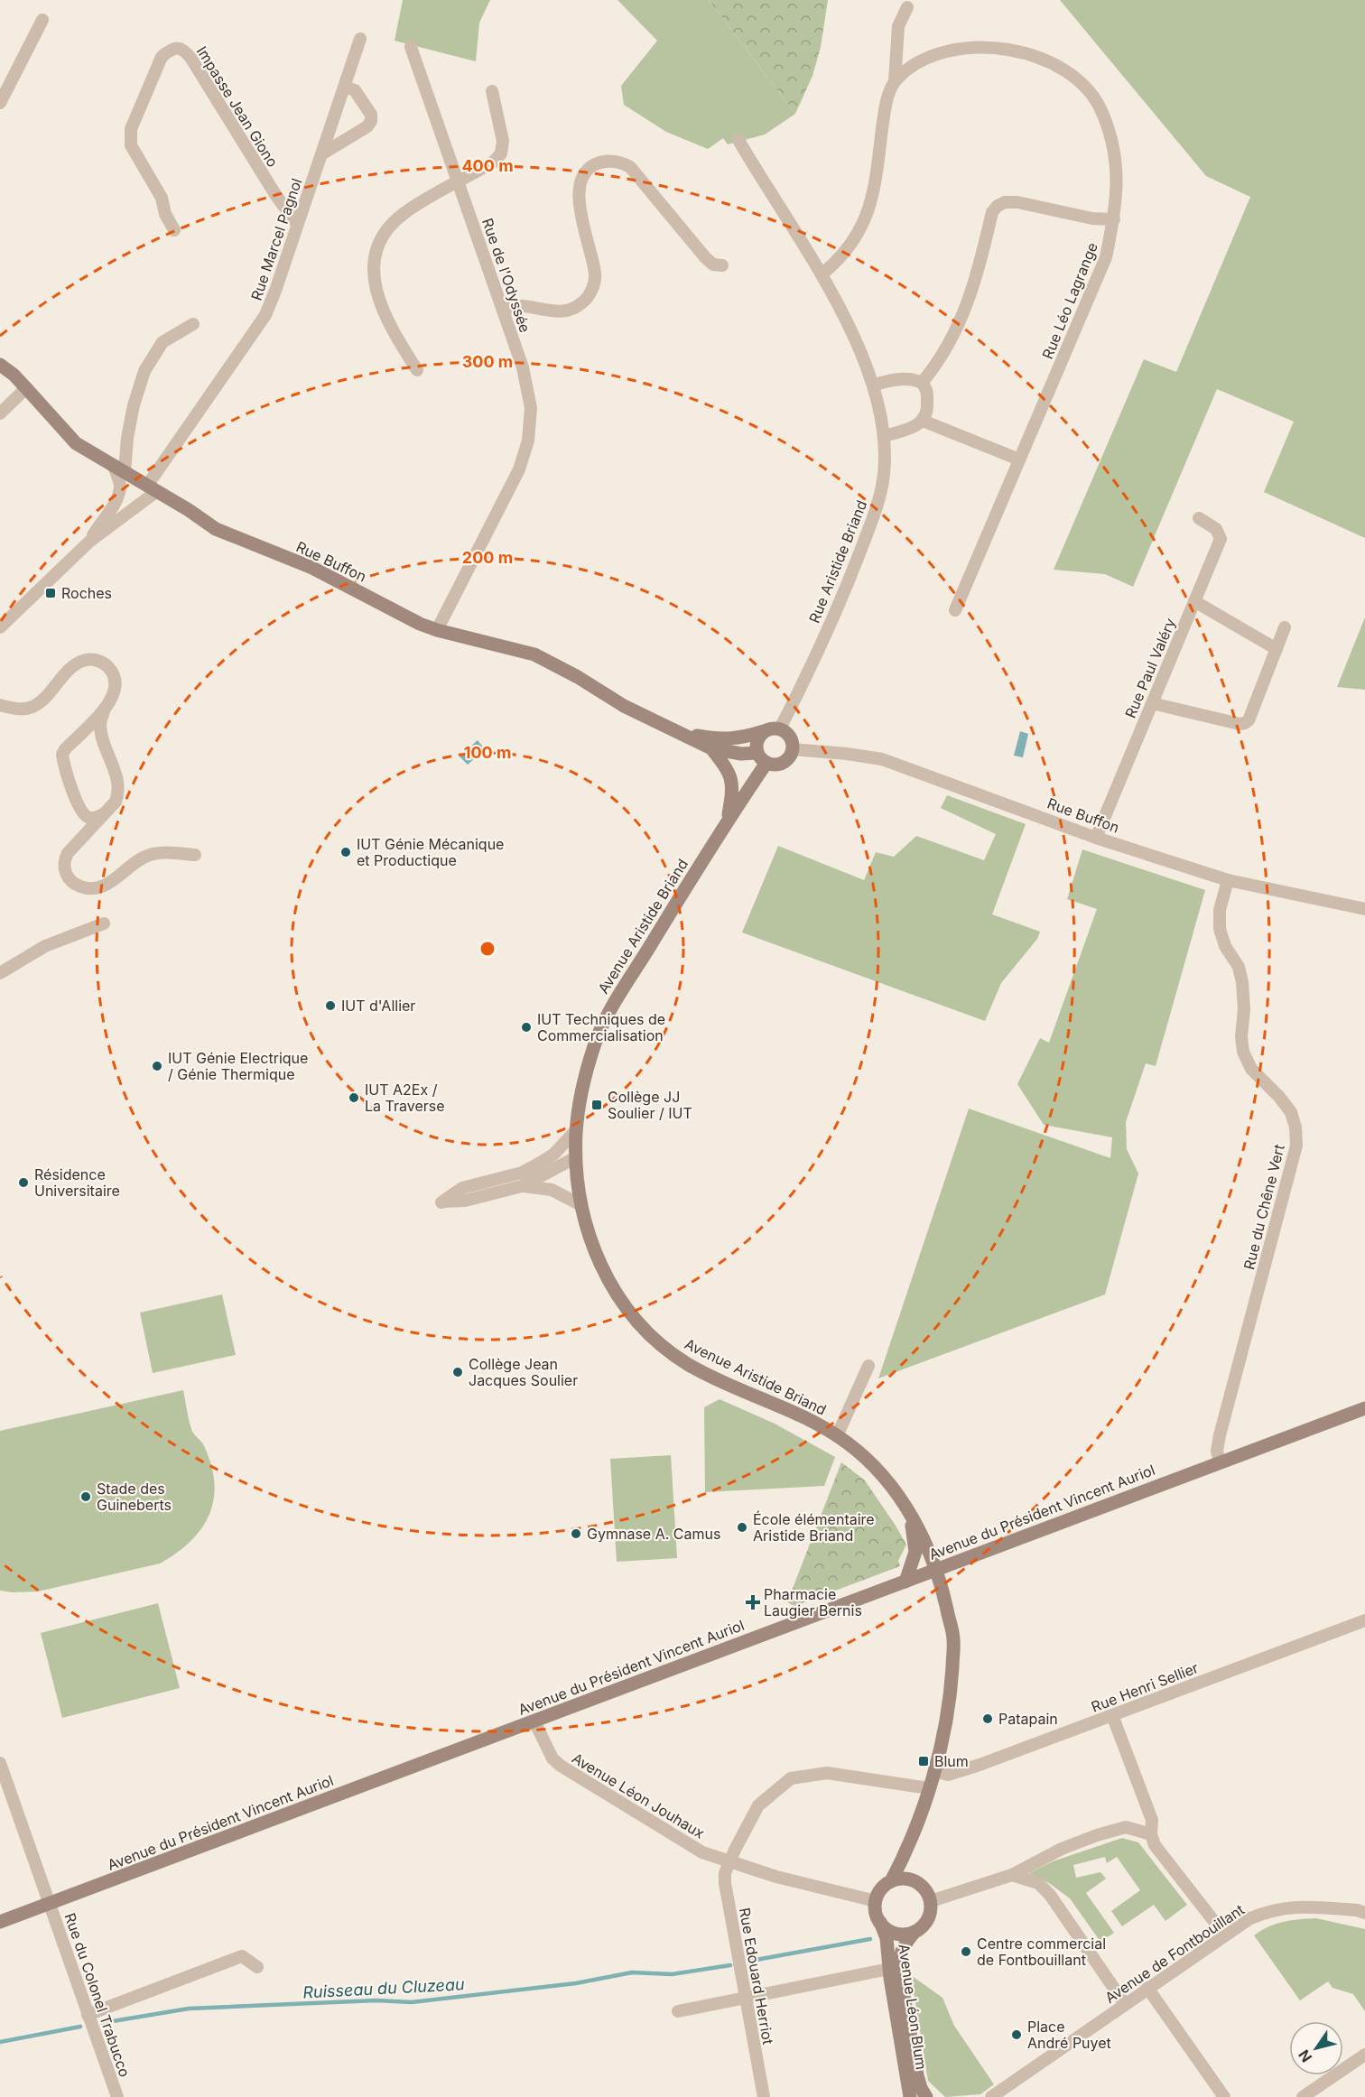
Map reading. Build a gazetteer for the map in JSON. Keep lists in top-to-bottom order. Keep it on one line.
{"streets":{"main road":["Rue Buffon","Avenue Aristide Briand","Avenue du Président Vincent Auriol","Avenue Léon Blum"],"street":["Impasse Jean Giono","Rue Marcel Pagnol","Rue de l'Odyssée","Rue Léo Lagrange","Rue Aristide Briand","Rue Paul Valéry","Rue du Chêne Vert","Rue Henri Sellier","Avenue Léon Jouhaux","Avenue de Fontbouillant","Rue Edouard Herriot","Rue du Colonel Trabucco"]},"crossings":[["Impasse Jean Giono","Rue Marcel Pagnol"],["Rue Marcel Pagnol","Rue Buffon"],["Rue de l'Odyssée","Rue Buffon"],["Rue Buffon","Rue Aristide Briand"],["Rue Buffon","Rue Paul Valéry"],["Rue Buffon","Avenue Aristide Briand"],["Rue Buffon","Rue du Chêne Vert"],["Rue Aristide Briand","Avenue Aristide Briand"],["Avenue Aristide Briand","Avenue du Président Vincent Auriol"],["Rue du Chêne Vert","Avenue du Président Vincent Auriol"],["Avenue du Président Vincent Auriol","Avenue Léon Jouhaux"],["Avenue du Président Vincent Auriol","Rue du Colonel Trabucco"],["Avenue Léon Jouhaux","Rue Edouard Herriot"],["Avenue Léon Jouhaux","Avenue Léon Blum"]],"water":["Ruisseau du Cluzeau"],"places":{"transit":["Roches","Collège JJ Soulier / IUT","Blum"],"other":["IUT Génie Mécanique et Productique","IUT d'Allier","IUT Techniques de Commercialisation","IUT Génie Electrique / Génie Thermique","IUT A2Ex / La Traverse","Résidence Universitaire","Collège Jean Jacques Soulier","Stade des Guineberts","École élémentaire Aristide Briand","Gymnase A. Camus","Patapain","Centre commercial de Fontbouillant","Place André Puyet"],"health":["Pharmacie Laugier Bernis"]},"north":"bottom left","rings":["400 m","300 m","200 m","100 m"]}
